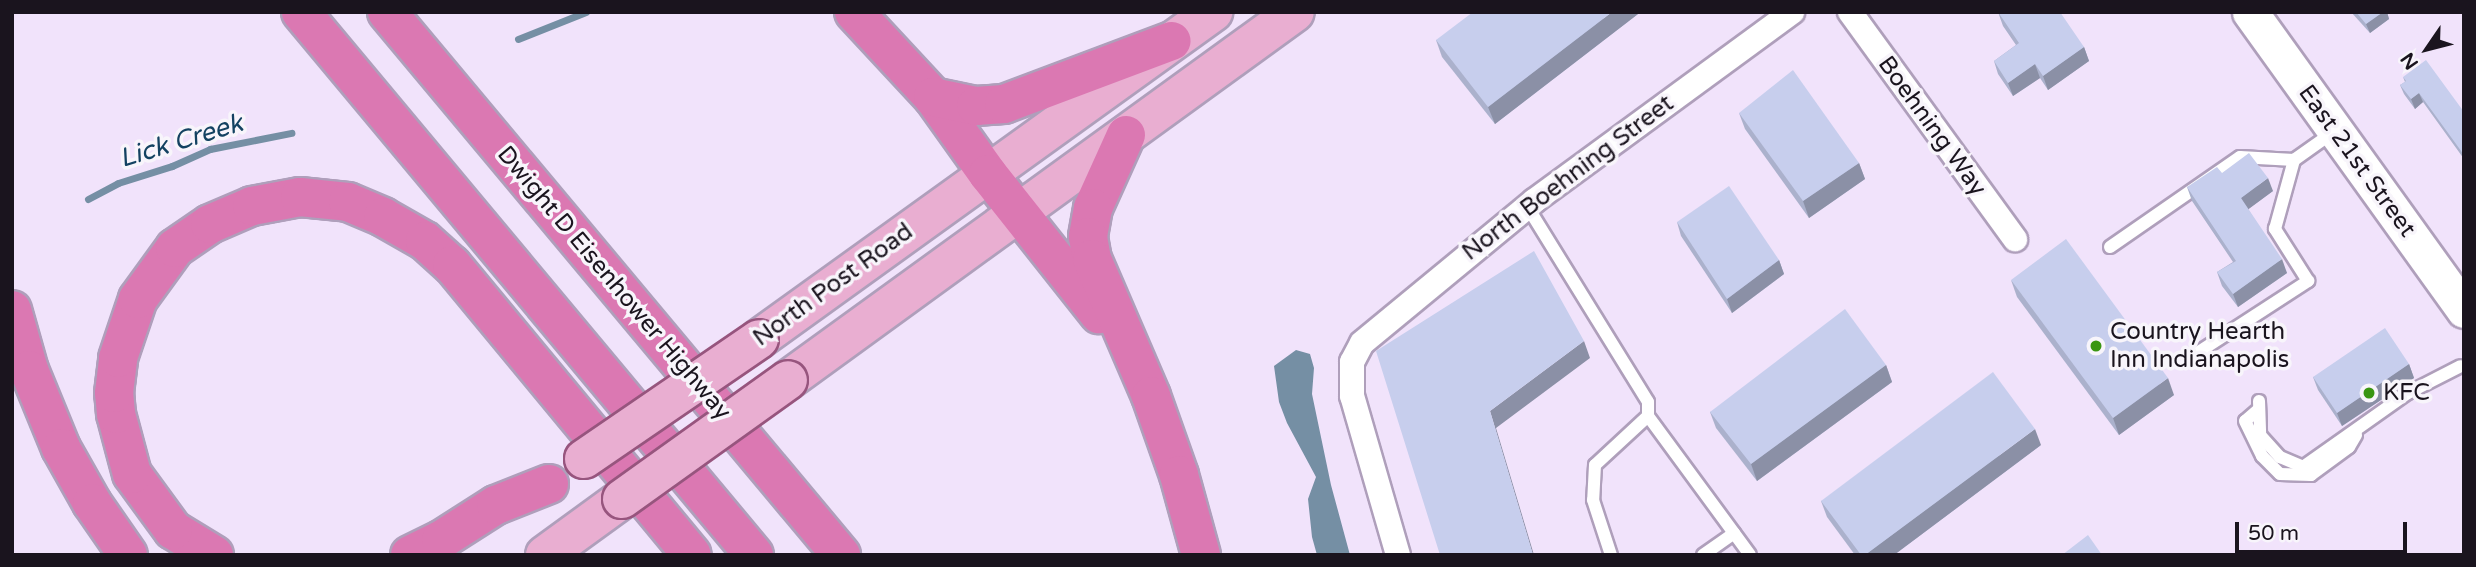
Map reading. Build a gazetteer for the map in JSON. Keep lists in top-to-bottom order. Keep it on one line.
{"streets":{"highway":["Dwight D Eisenhower Highway"],"main road":["East 21st Street","North Post Road"],"street":["Boehning Way","North Boehning Street"]},"water":["Lick Creek"],"places":["Country Hearth Inn Indianapolis","KFC"],"scale_bar":"50 m","north":"bottom left"}
